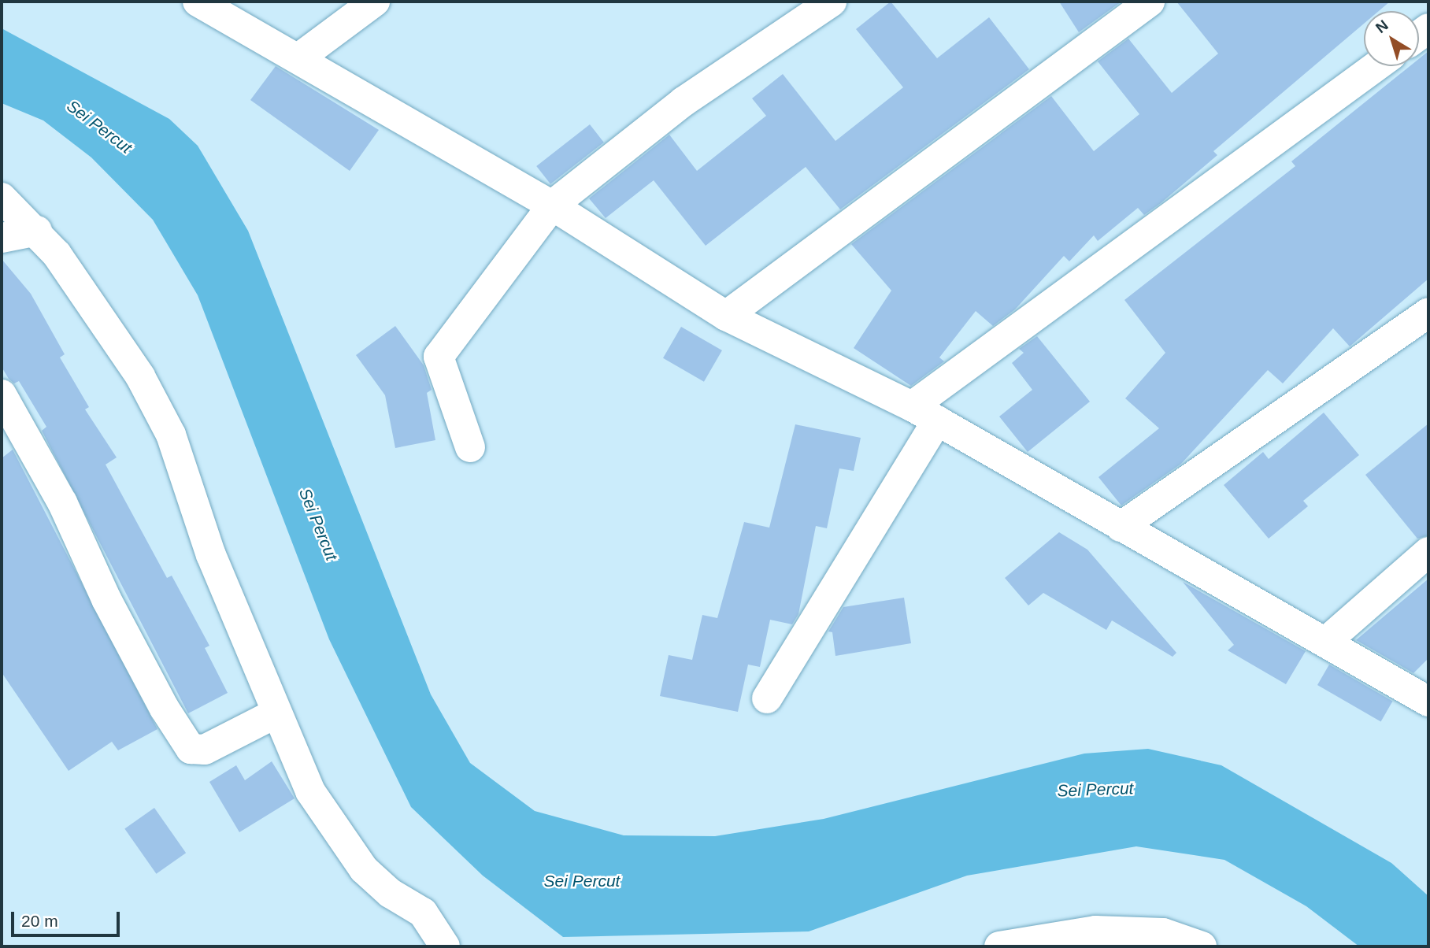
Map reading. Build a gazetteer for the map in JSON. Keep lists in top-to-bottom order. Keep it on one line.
{"water":["Sei Percut"],"scale_bar":"20 m","north":"top left"}
